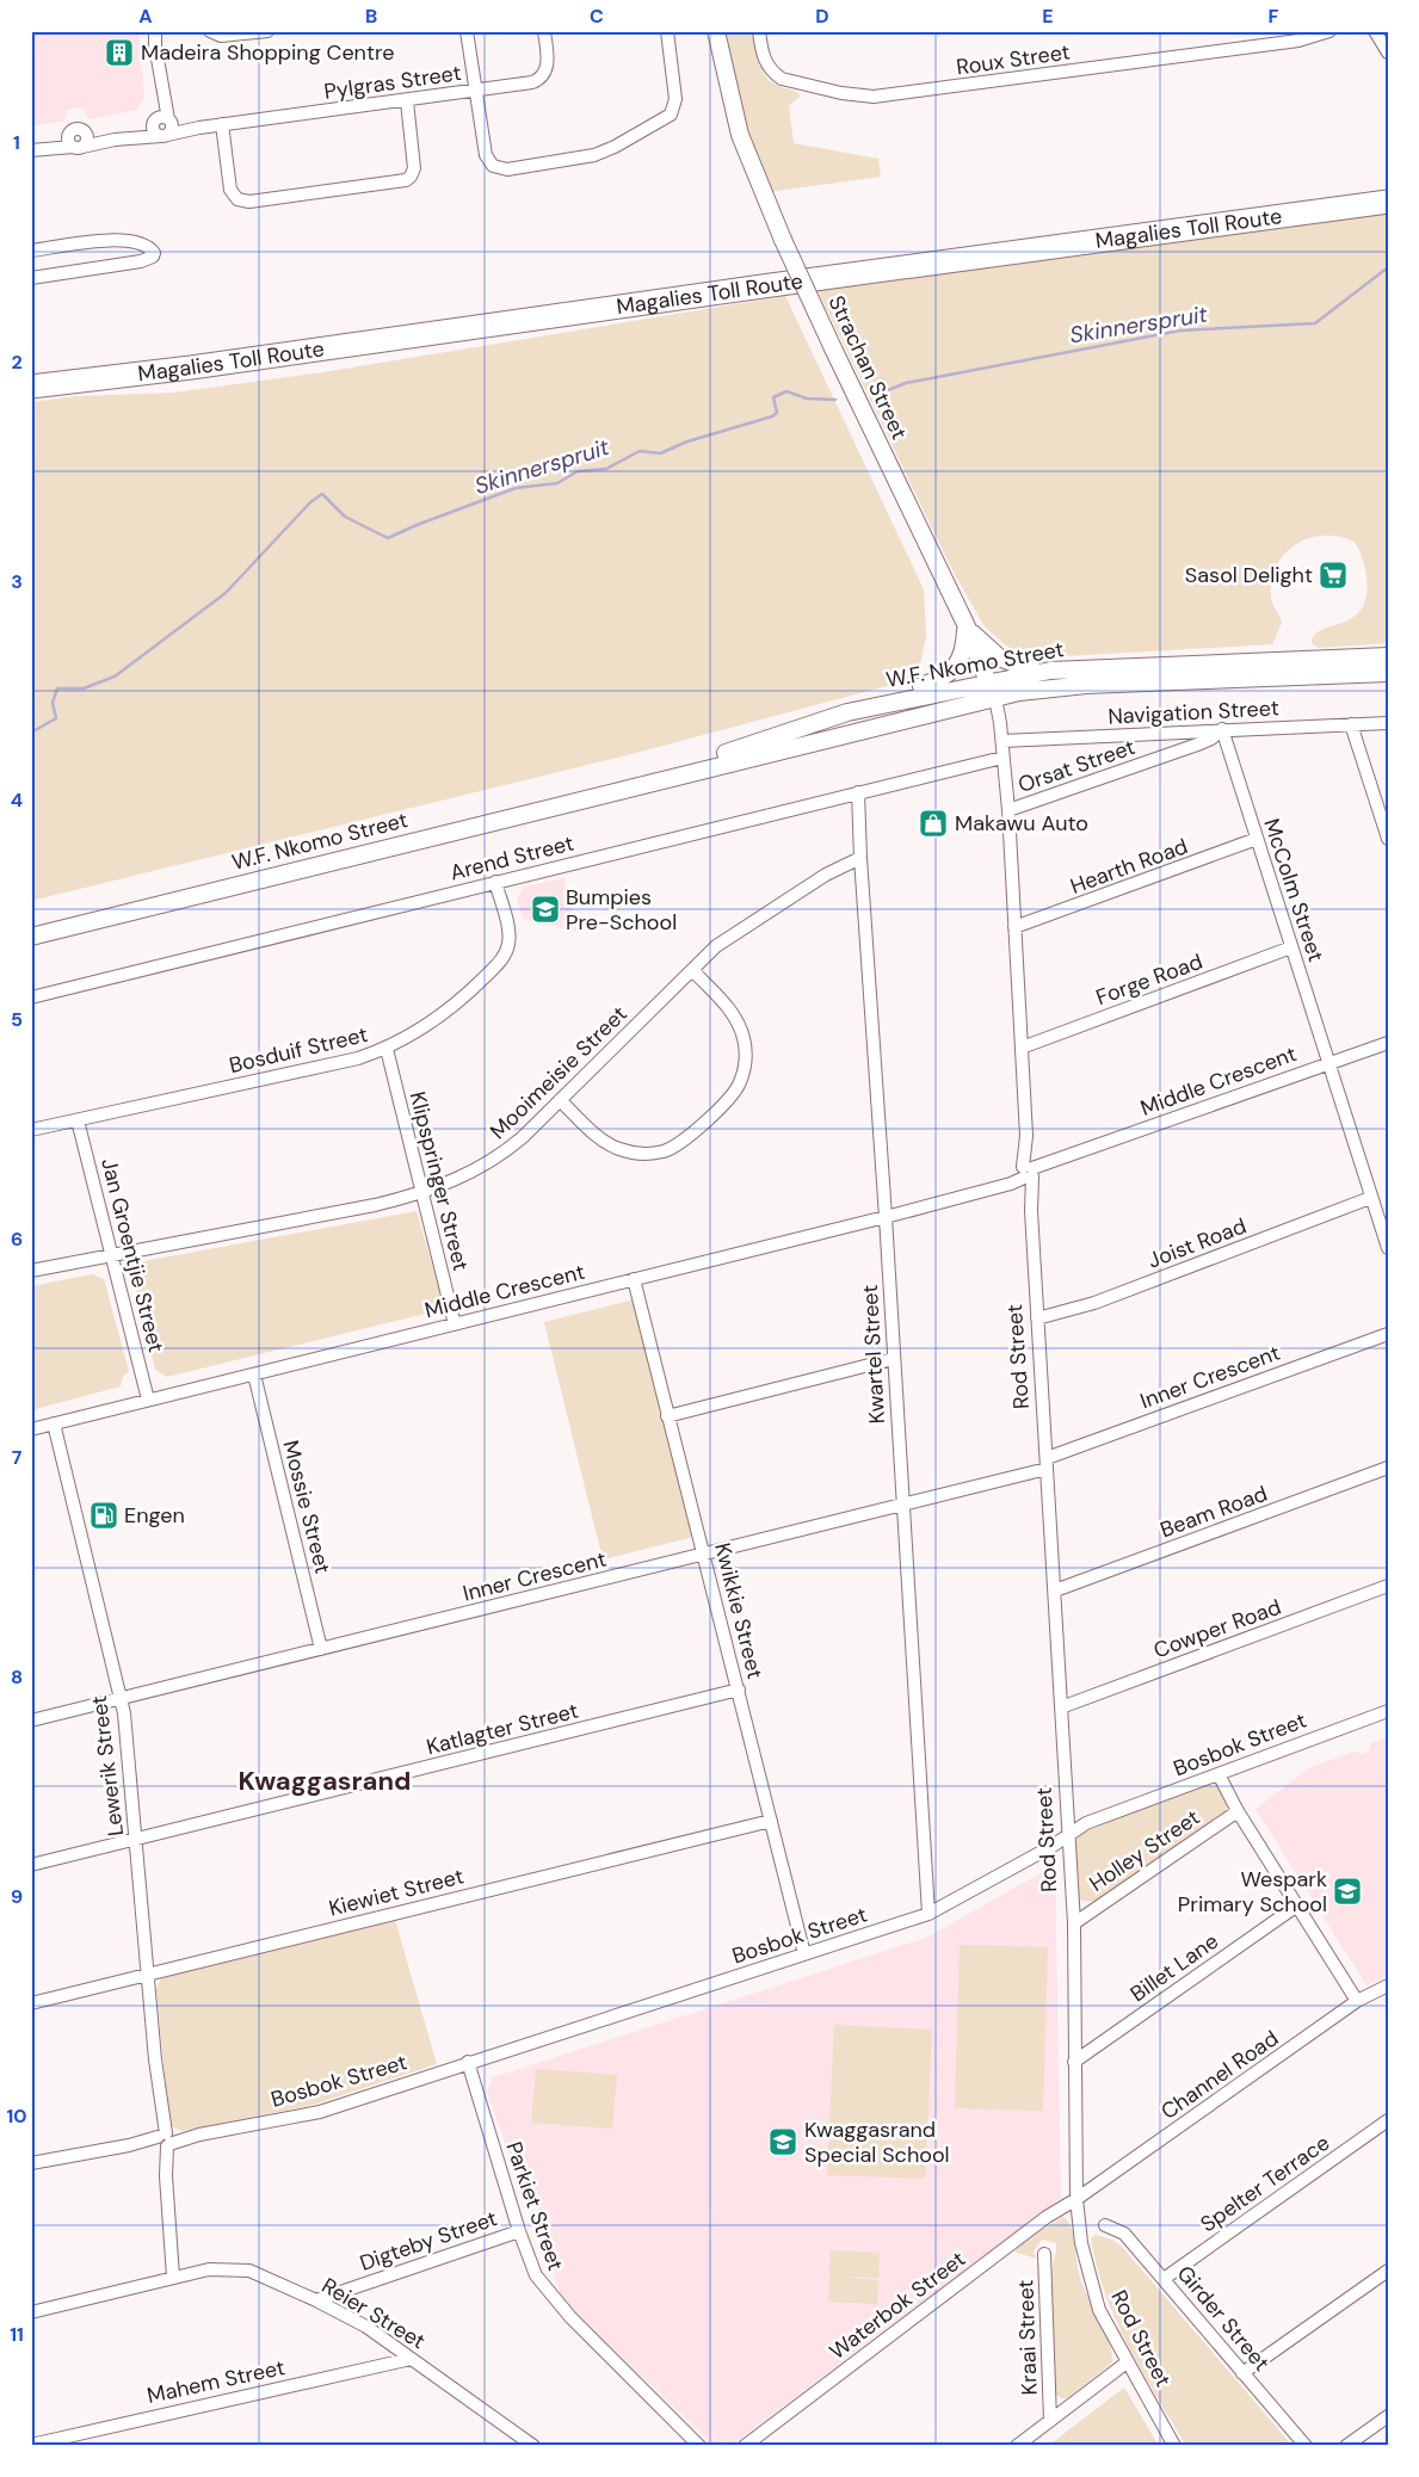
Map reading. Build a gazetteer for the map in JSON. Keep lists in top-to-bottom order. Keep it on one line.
{"streets":{"highway":["Magalies Toll Route"],"main road":["Strachan Street","W.F. Nkomo Street","Rod Street"],"street":["Roux Street","Pylgras Street","Navigation Street","Orsat Street","Arend Street","Hearth Road","McColm Street","Forge Road","Bosduif Street","Mooimeisie Street","Middle Crescent","Klipspringer Street","Joist Road","Jan Groentjie Street","Kwartel Street","Inner Crescent","Mossie Street","Beam Road","Kwikkie Street","Cowper Road","Katlagter Street","Bosbok Street","Lewerik Street","Holley Street","Kiewiet Street","Billet Lane","Channel Road","Spelter Terrace","Parkiet Street","Digteby Street","Waterbok Street","Reier Street","Girder Street","Kraai Street","Mahem Street"]},"crossings":[["Strachan Street","W.F. Nkomo Street"],["Strachan Street","Rod Street"],["W.F. Nkomo Street","Rod Street"],["Navigation Street","Orsat Street"],["Navigation Street","McColm Street"],["Navigation Street","Rod Street"],["Orsat Street","McColm Street"],["Orsat Street","Rod Street"],["Arend Street","Bosduif Street"],["Arend Street","Kwartel Street"],["Arend Street","Rod Street"],["Hearth Road","McColm Street"],["Hearth Road","Rod Street"],["McColm Street","Forge Road"],["McColm Street","Middle Crescent"],["McColm Street","Joist Road"],["Forge Road","Rod Street"],["Bosduif Street","Klipspringer Street"],["Bosduif Street","Jan Groentjie Street"],["Mooimeisie Street","Klipspringer Street"],["Mooimeisie Street","Jan Groentjie Street"],["Mooimeisie Street","Kwartel Street"],["Middle Crescent","Klipspringer Street"],["Middle Crescent","Jan Groentjie Street"],["Middle Crescent","Kwartel Street"],["Middle Crescent","Rod Street"],["Middle Crescent","Mossie Street"],["Middle Crescent","Kwikkie Street"],["Middle Crescent","Lewerik Street"],["Joist Road","Rod Street"],["Kwartel Street","Inner Crescent"],["Kwartel Street","Bosbok Street"],["Rod Street","Inner Crescent"],["Rod Street","Beam Road"],["Rod Street","Cowper Road"],["Rod Street","Bosbok Street"],["Rod Street","Holley Street"],["Rod Street","Billet Lane"],["Rod Street","Channel Road"],["Rod Street","Waterbok Street"],["Rod Street","Kraai Street"],["Inner Crescent","Mossie Street"],["Inner Crescent","Kwikkie Street"],["Inner Crescent","Lewerik Street"],["Kwikkie Street","Katlagter Street"],["Kwikkie Street","Bosbok Street"],["Kwikkie Street","Kiewiet Street"],["Katlagter Street","Lewerik Street"],["Bosbok Street","Lewerik Street"],["Bosbok Street","Parkiet Street"],["Lewerik Street","Kiewiet Street"],["Lewerik Street","Reier Street"],["Channel Road","Waterbok Street"],["Spelter Terrace","Girder Street"],["Parkiet Street","Digteby Street"],["Digteby Street","Reier Street"],["Reier Street","Mahem Street"]],"districts":["Kwaggasrand"],"water":["Skinnerspruit"],"places":{"building":["Madeira Shopping Centre"],"supermarket":["Sasol Delight"],"shop":["Makawu Auto"],"school or university":["Bumpies Pre-School","Wespark Primary School","Kwaggasrand Special School"],"fuel station":["Engen"]},"grid":{"columns":["A","B","C","D","E","F"],"rows":["1","2","3","4","5","6","7","8","9","10","11"]}}
